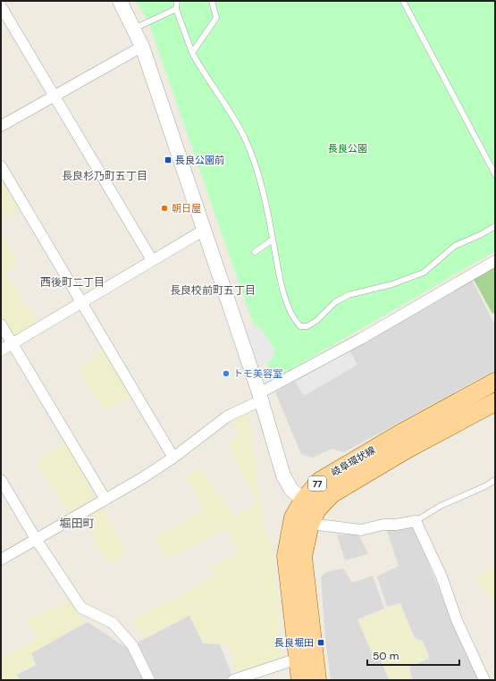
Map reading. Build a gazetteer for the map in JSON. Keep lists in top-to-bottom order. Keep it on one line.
{"streets":{"main road":["岐阜環状線","77"]},"districts":["長良杉乃町五丁目","西後町二丁目","長良校前町五丁目","堀田町"],"parks":["長良公園"],"places":{"transit":["長良公園前","長良堀田"],"other":["朝日屋","トモ美容室"]},"scale_bar":"50 m"}
